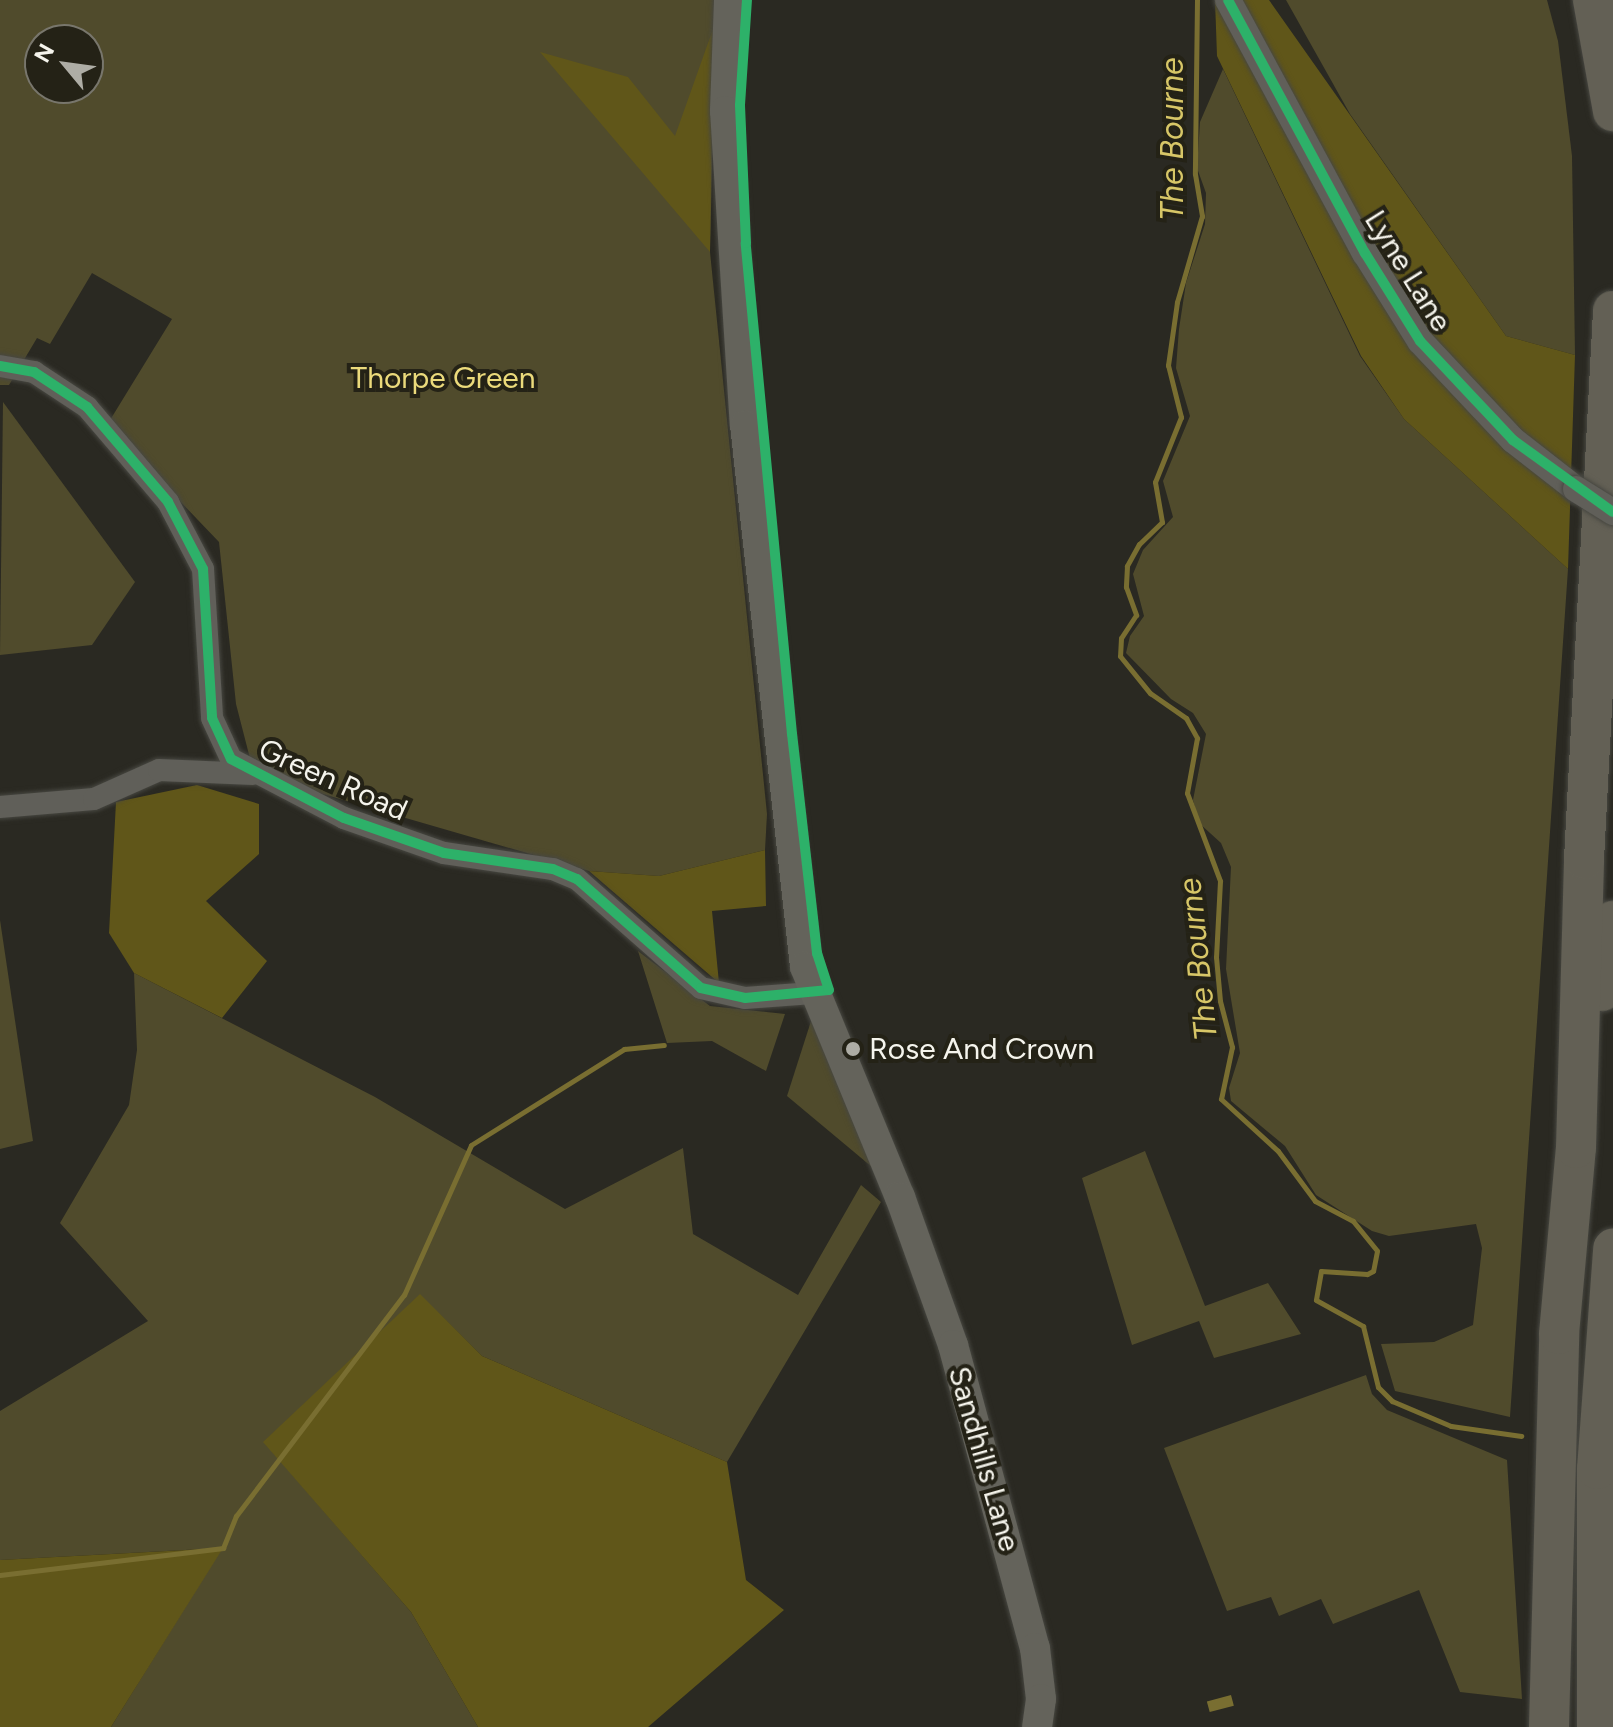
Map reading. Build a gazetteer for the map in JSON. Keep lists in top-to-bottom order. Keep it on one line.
{"streets":{"main road":["Sandhills Lane"],"street":["Lyne Lane","Green Road"]},"crossings":[["Green Road","Sandhills Lane"]],"water":["The Bourne"],"parks":["Thorpe Green"],"places":["Rose And Crown"],"north":"top left"}
